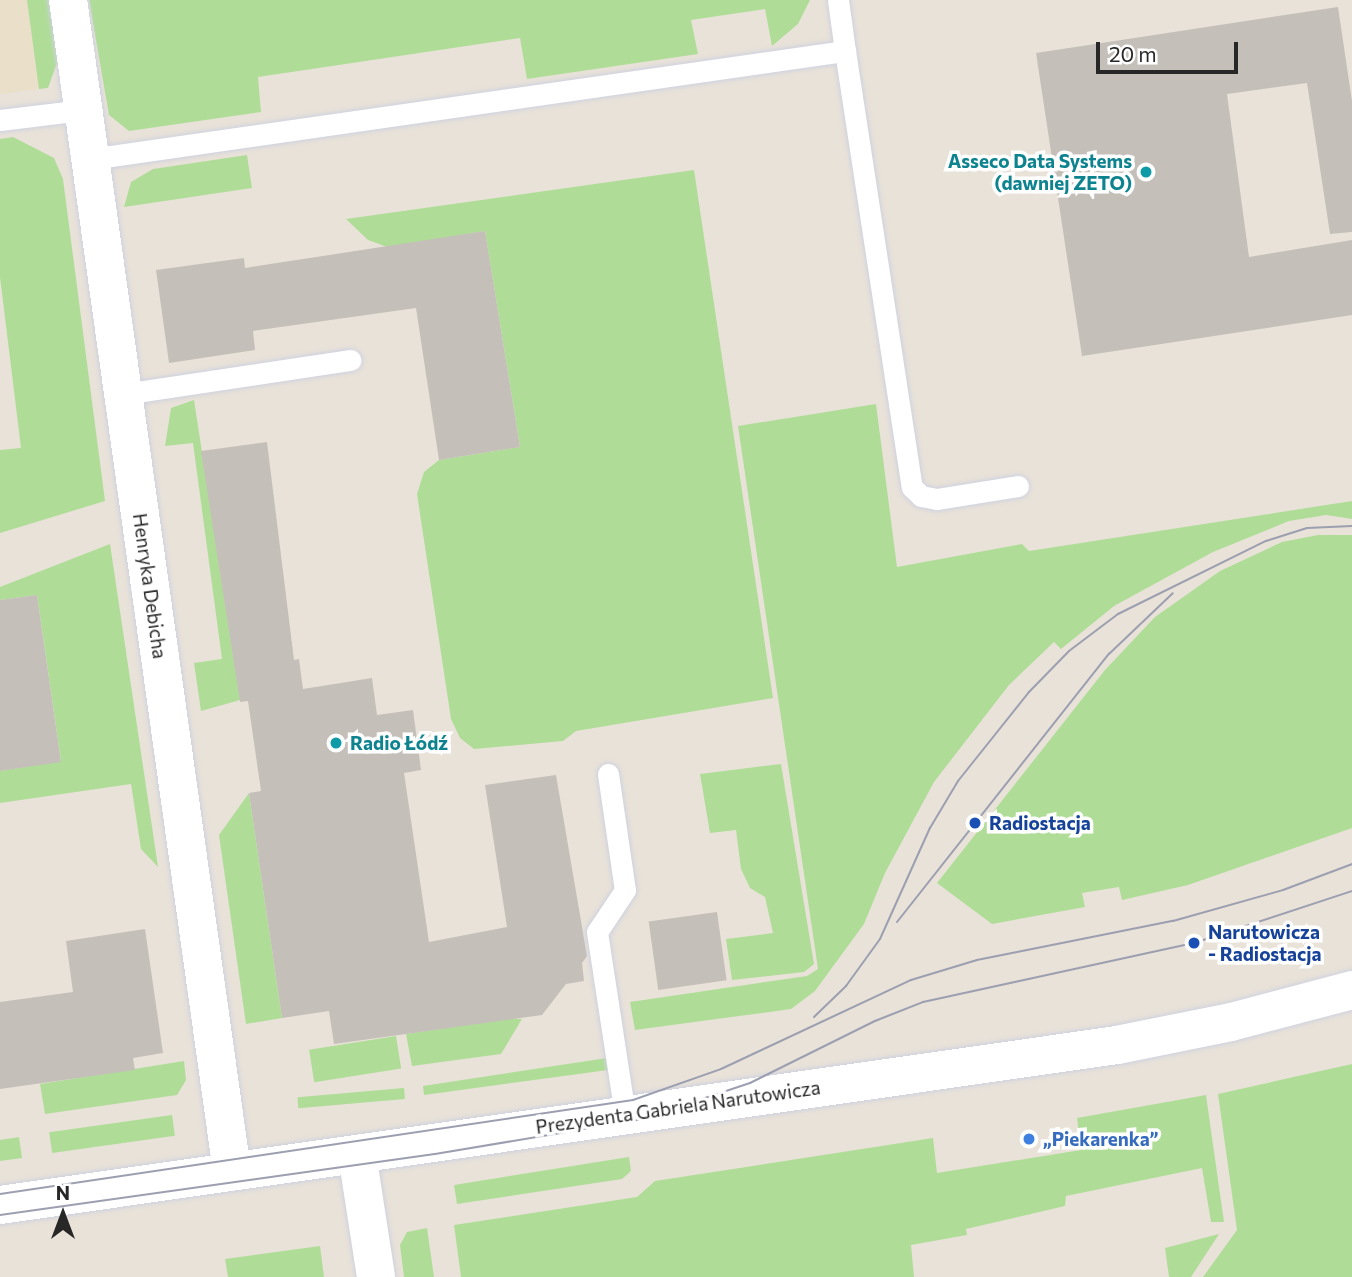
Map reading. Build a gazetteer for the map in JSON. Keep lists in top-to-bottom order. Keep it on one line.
{"streets":{"street":["Henryka Debicha","Prezydenta Gabriela Narutowicza"]},"crossings":[["Henryka Debicha","Prezydenta Gabriela Narutowicza"]],"places":["Asseco Data Systems (dawniej ZETO)","Radio Łódź","Radiostacja","Narutowicza - Radiostacja","„Piekarenka”"],"scale_bar":"20 m","north":"top"}
